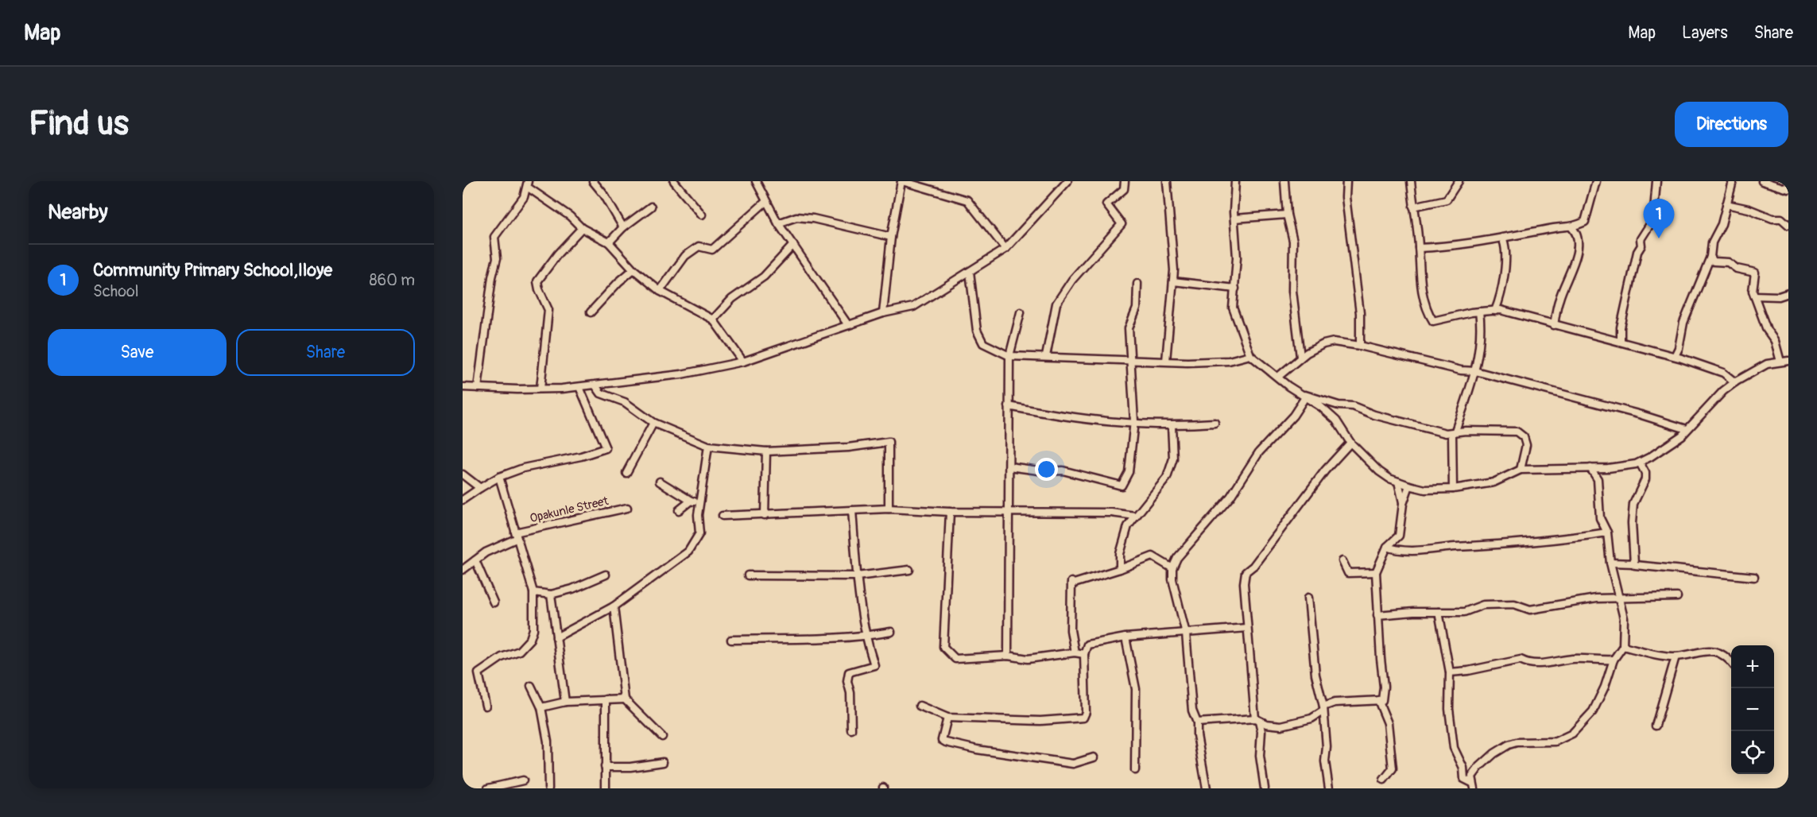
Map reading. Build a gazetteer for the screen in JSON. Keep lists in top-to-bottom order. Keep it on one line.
{"streets":{"street":["Opakunle Street"]},"page":{"header":"Map","nav":["Map","Layers","Share"],"buttons":["Directions",["Save","Share"]],"title":"Find us","heading":"Nearby","pins":"1","list":[{"mark":"1","name":"Community Primary School,Iloye","note":"School","value":"860 m"}],"map_buttons":["+","−"]}}
